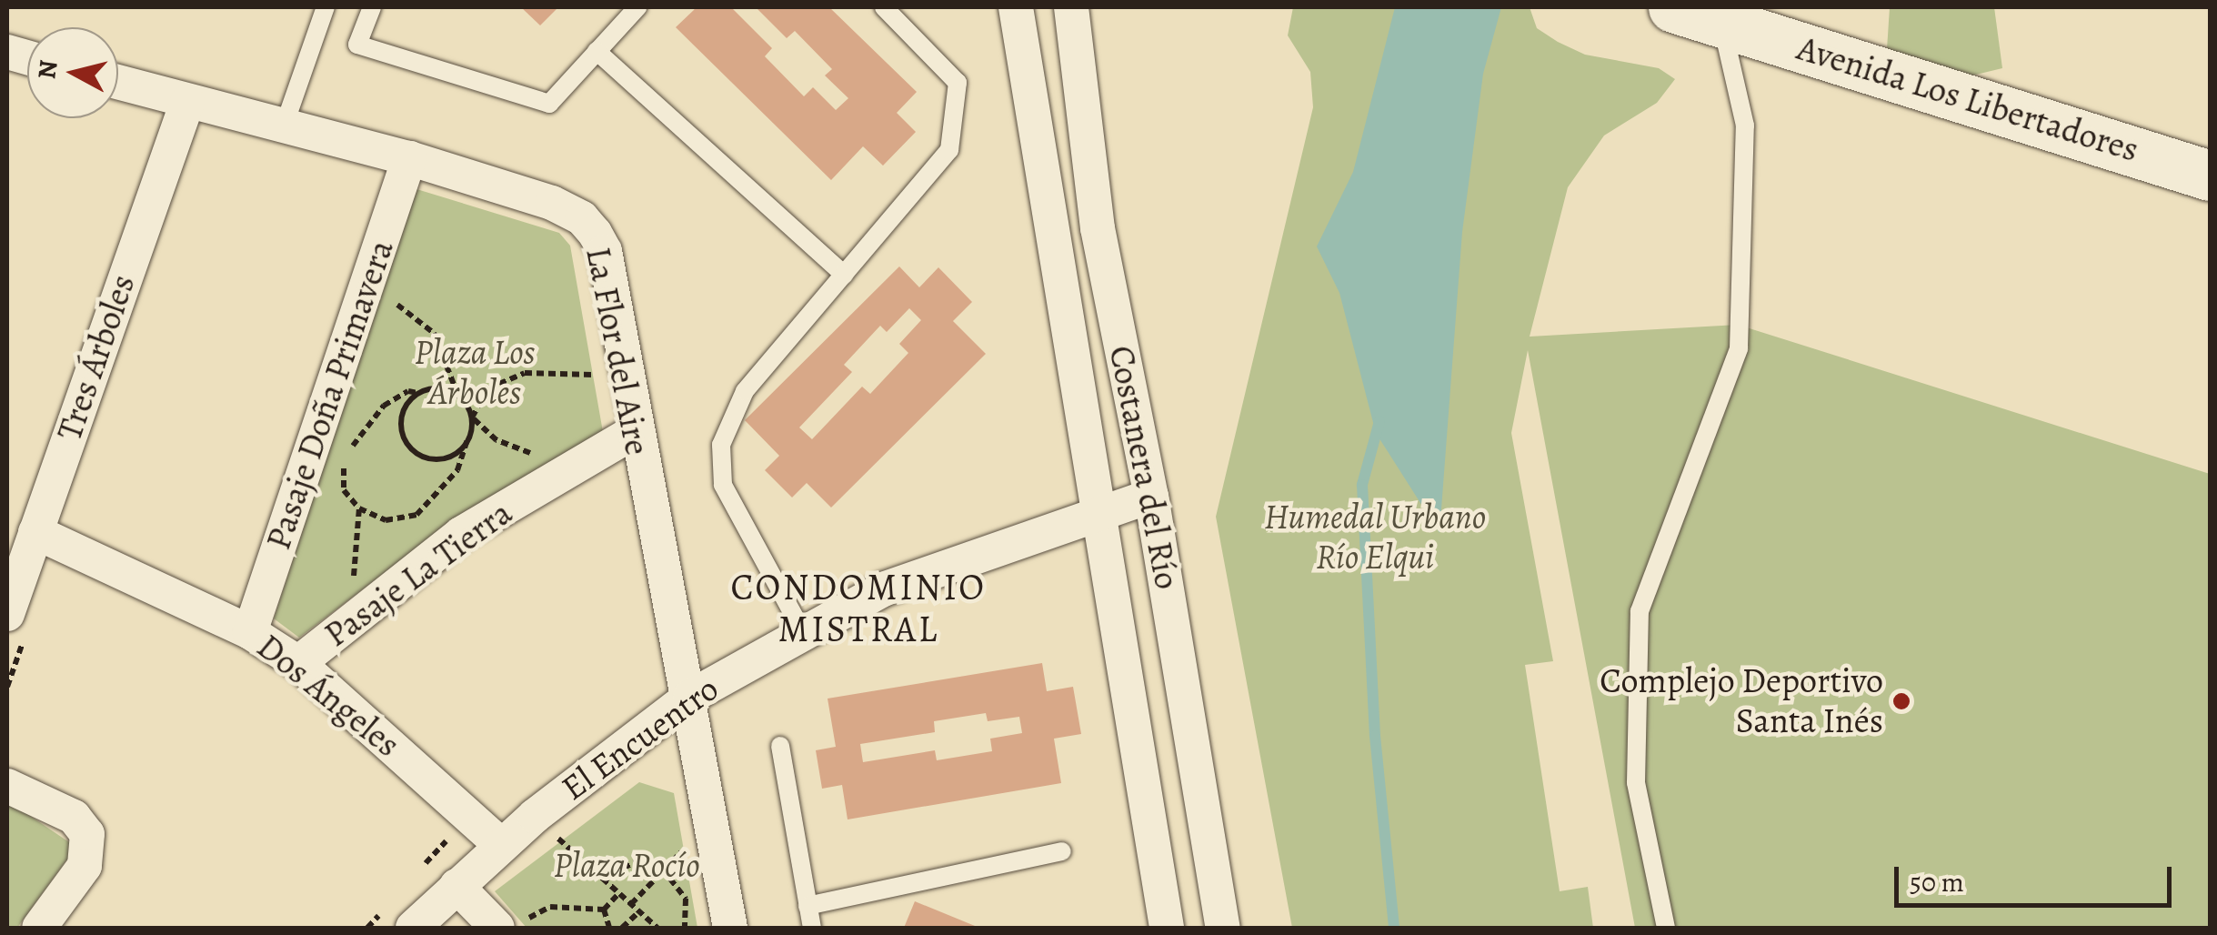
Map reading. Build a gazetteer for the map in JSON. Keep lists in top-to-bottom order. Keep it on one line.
{"streets":{"main road":["Avenida Los Libertadores"],"street":["La Flor del Aire","Tres Árboles","Pasaje Doña Primavera","Costanera del Río","Pasaje La Tierra","Dos Ángeles","El Encuentro"]},"crossings":[["La Flor del Aire","Tres Árboles"],["La Flor del Aire","Pasaje Doña Primavera"],["La Flor del Aire","Pasaje La Tierra"],["La Flor del Aire","El Encuentro"],["Tres Árboles","Dos Ángeles"],["Pasaje Doña Primavera","Dos Ángeles"],["Costanera del Río","El Encuentro"],["Pasaje La Tierra","Dos Ángeles"],["Dos Ángeles","El Encuentro"]],"districts":["CONDOMINIO MISTRAL"],"parks":["Plaza Los Árboles","Humedal Urbano Río Elqui","Plaza Rocío"],"places":["Complejo Deportivo Santa Inés"],"scale_bar":"50 m","north":"left"}
